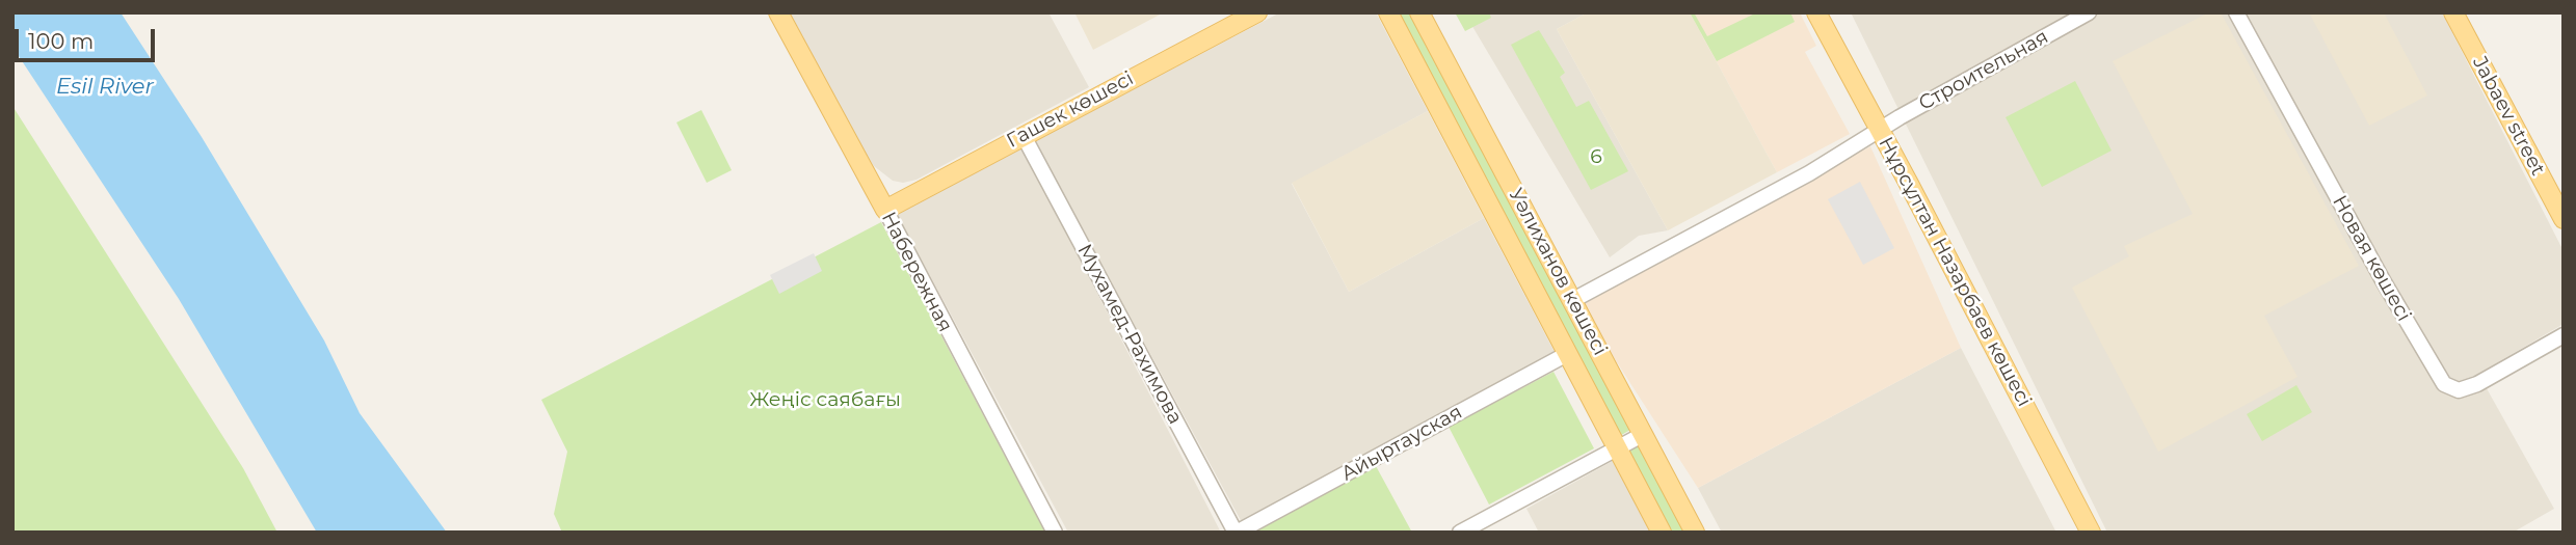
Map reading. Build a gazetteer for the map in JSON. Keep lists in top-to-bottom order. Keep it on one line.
{"streets":{"main road":["Гашек көшесі","Jabaev street","Набережная","Уәлиханов көшесі","Нұрсұлтан Назарбаев көшесі"],"street":["Строительная","Новая көшесі","Мухамед-Рахимова","Айыртауская"]},"crossings":[["Строительная","Нұрсұлтан Назарбаев көшесі"],["Гашек көшесі","Набережная"],["Гашек көшесі","Мухамед-Рахимова"],["Уәлиханов көшесі","Айыртауская"],["Мухамед-Рахимова","Айыртауская"]],"water":["Esil River"],"parks":["6","Жеңіс саябағы"],"scale_bar":"100 m"}
